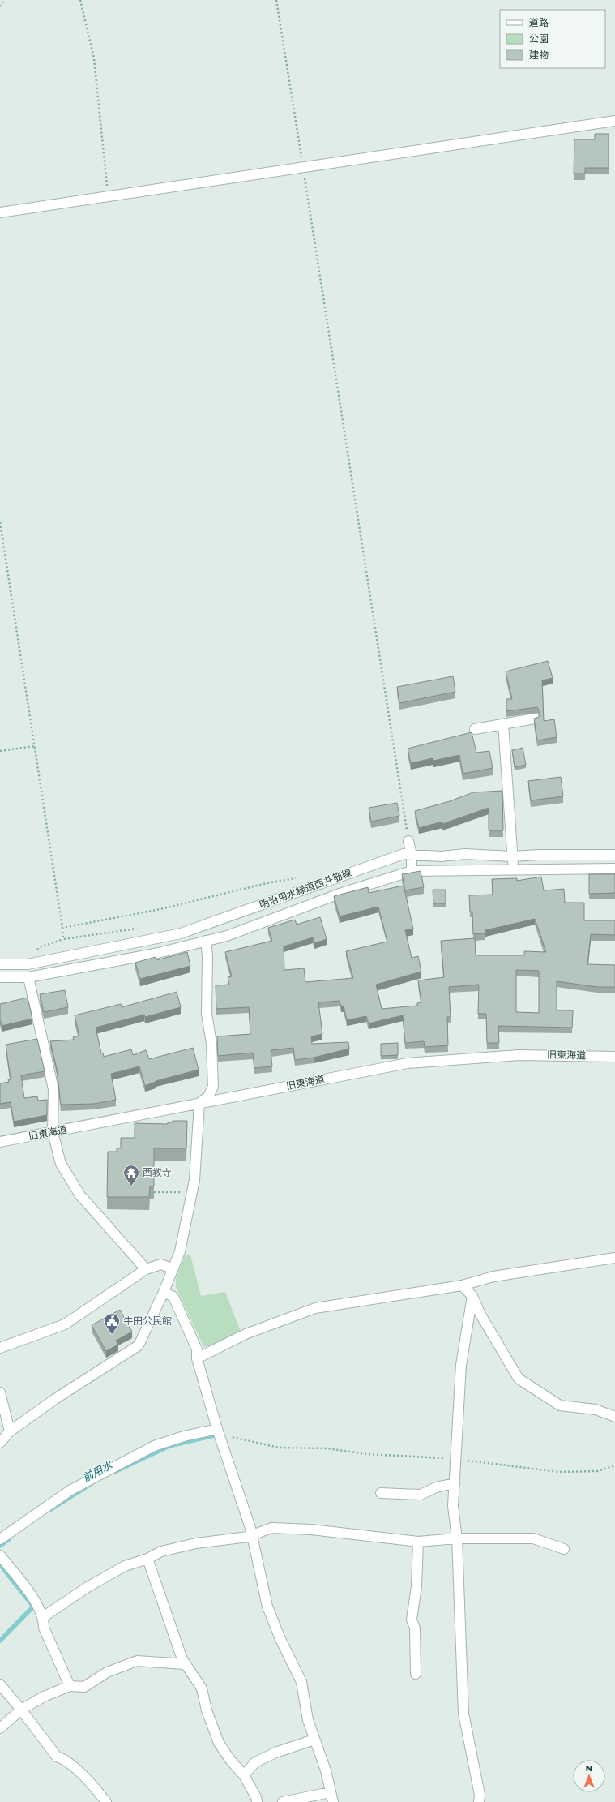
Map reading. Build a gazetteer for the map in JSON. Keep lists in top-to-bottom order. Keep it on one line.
{"streets":{"street":["明治用水緑道西井筋線","旧東海道"]},"water":["前用水"],"places":{"temple":["西教寺"],"public building":["牛田公民館"]},"legend":["道路","公園","建物"],"north":"top"}
